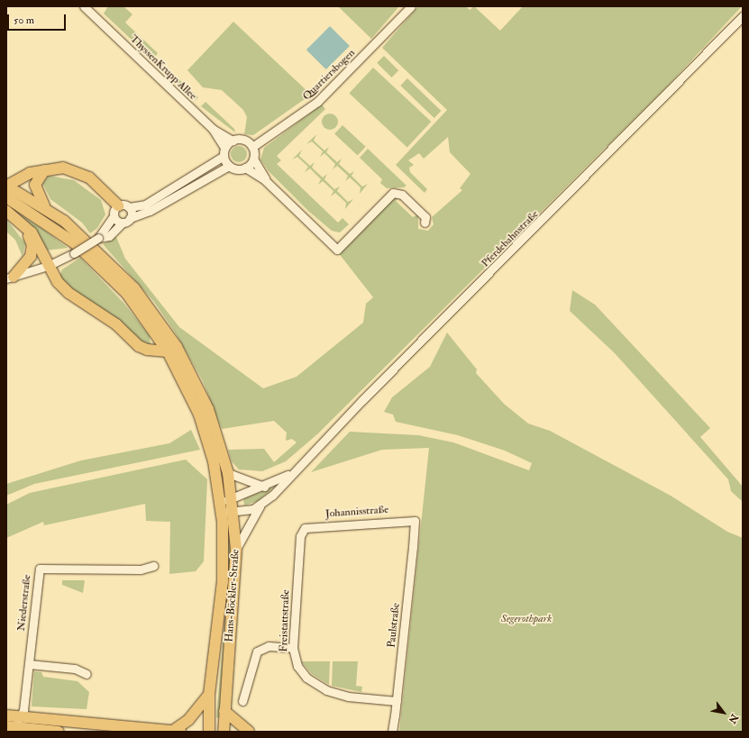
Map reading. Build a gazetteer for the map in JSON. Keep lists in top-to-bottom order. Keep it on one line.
{"streets":{"main road":["Hans-Böckler-Straße"],"street":["ThyssenKrupp Allee","Quartiersbogen","Pferdebahnstraße","Johannisstraße","Niederstraße","Freistattstraße","Paulstraße"]},"crossings":[["ThyssenKrupp Allee","Quartiersbogen"],["Pferdebahnstraße","Hans-Böckler-Straße"],["Johannisstraße","Freistattstraße"],["Johannisstraße","Paulstraße"],["Freistattstraße","Paulstraße"]],"parks":["Segerothpark"],"scale_bar":"50 m","north":"bottom right"}
